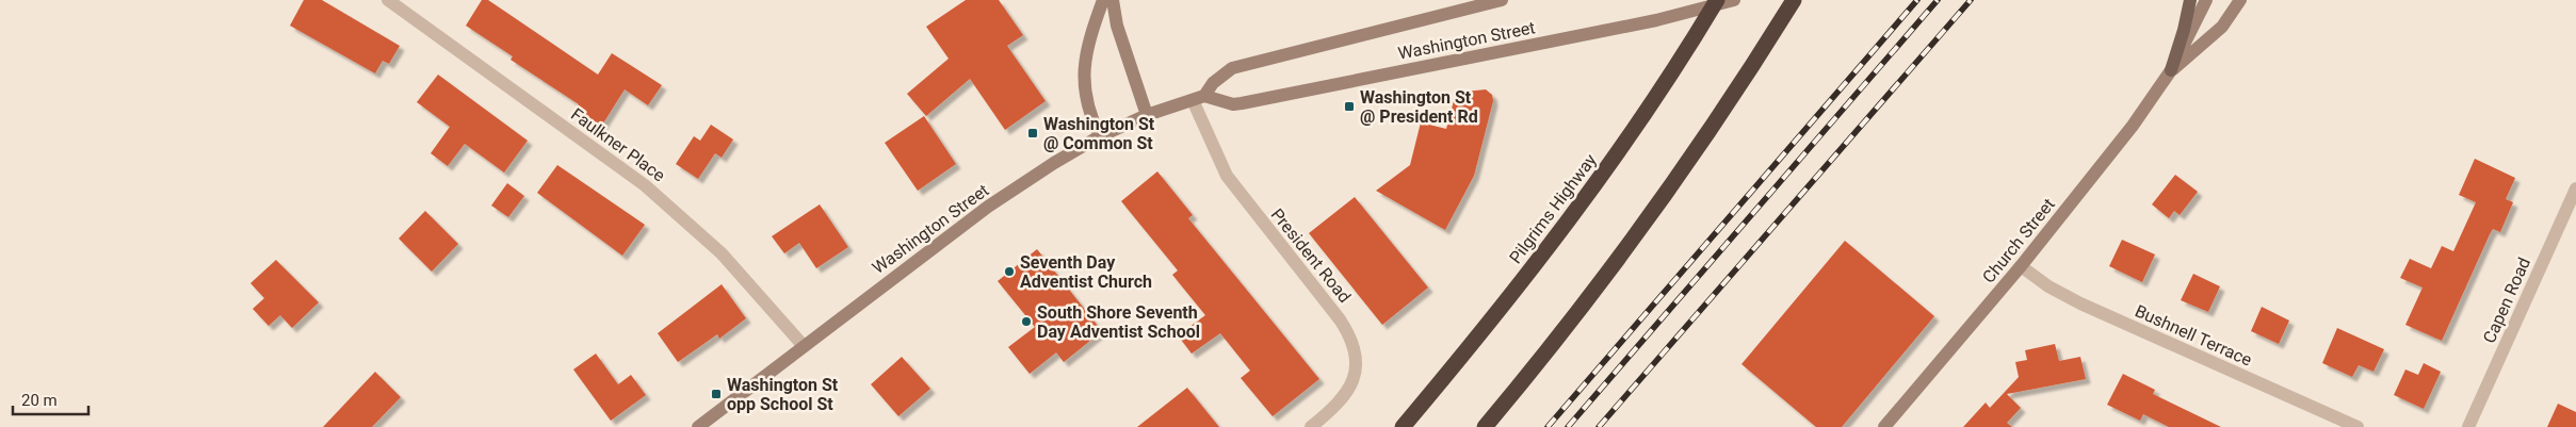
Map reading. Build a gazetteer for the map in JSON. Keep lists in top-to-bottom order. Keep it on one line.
{"streets":{"highway":["Pilgrims Highway"],"main road":["Washington Street","Church Street"],"street":["Faulkner Place","President Road","Capen Road","Bushnell Terrace"]},"crossings":[["Washington Street","Faulkner Place"],["Washington Street","President Road"],["Church Street","Bushnell Terrace"]],"places":{"transit":["Washington St @ President Rd","Washington St @ Common St","Washington St opp School St"],"other":["Seventh Day Adventist Church","South Shore Seventh Day Adventist School"]},"scale_bar":"20 m"}
